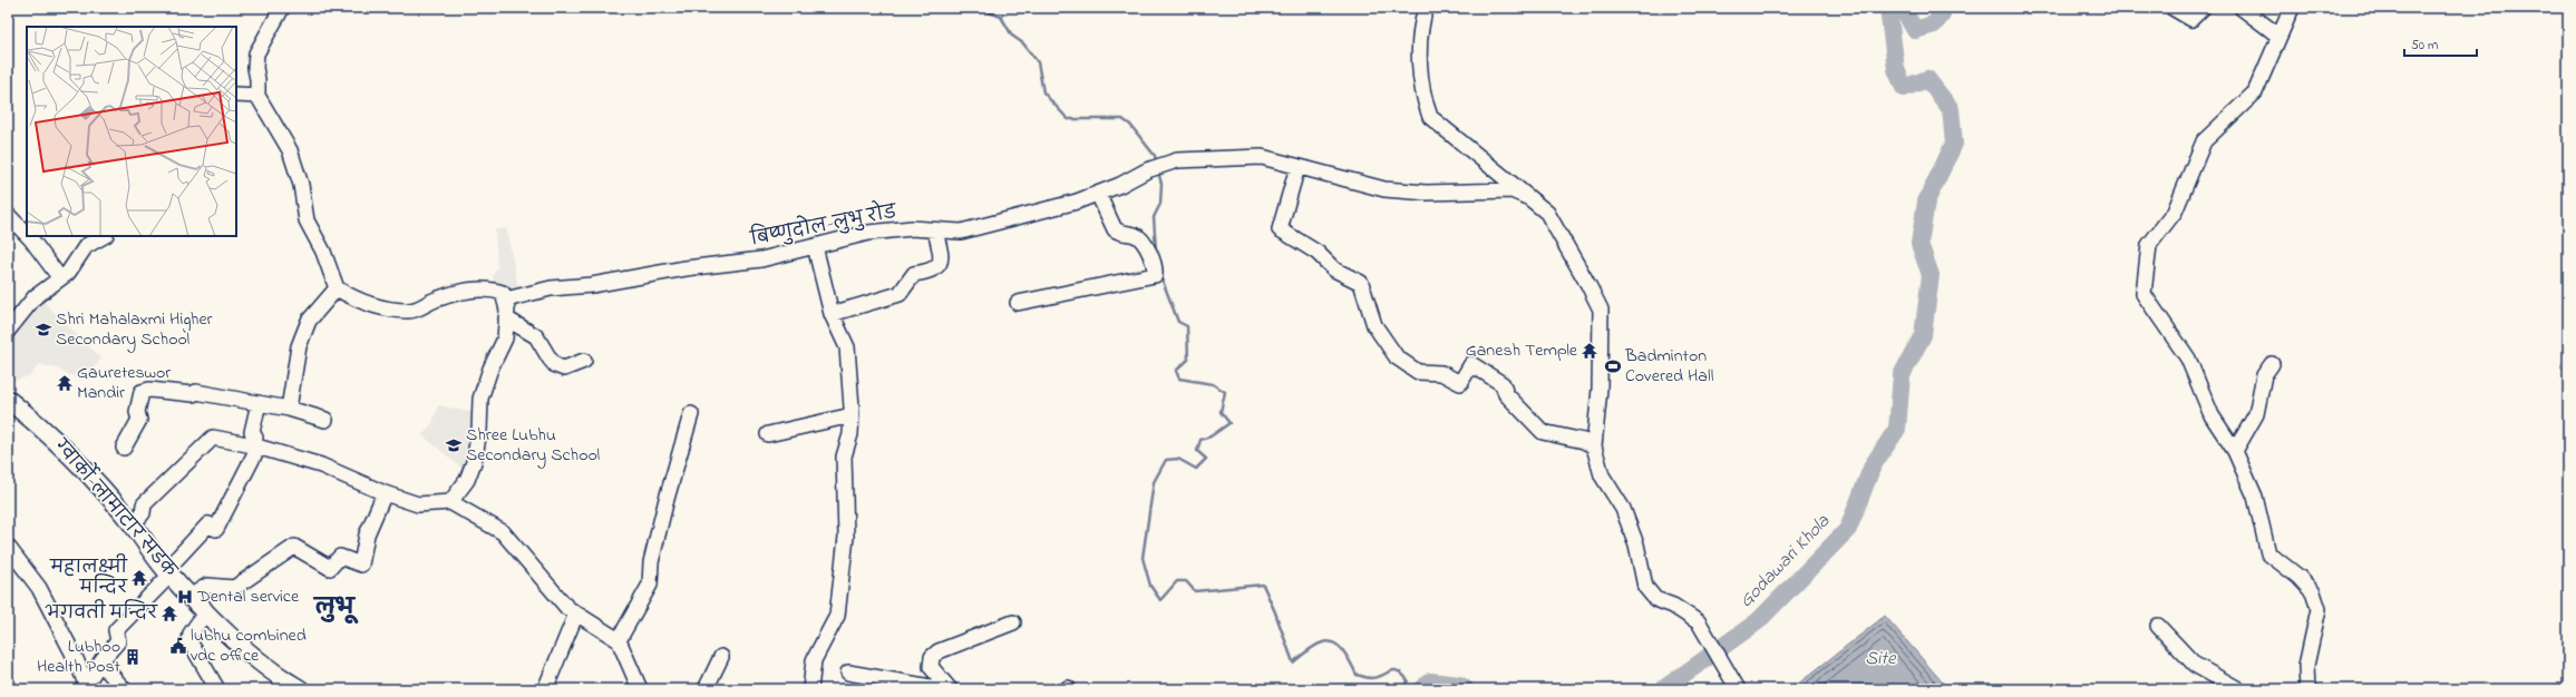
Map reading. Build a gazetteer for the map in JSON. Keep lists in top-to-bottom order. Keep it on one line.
{"streets":{"main road":["ग्वार्को-लामाटार सडक"],"street":["बिष्णुदोल-लुभु रोड"]},"districts":["लुभू"],"water":["Godawari Khola","Site"],"places":{"school or university":["Shri Mahalaxmi Higher Secondary School","Shree Lubhu Secondary School"],"temple":["Ganesh Temple","Gaureteswor Mandir","महालक्ष्मी मन्दिर","भगवती मन्दिर"],"sports":["Badminton Covered Hall"],"hospital":["Dental service"],"public building":["lubhu combined vdc office"],"building":["Lubhoo Health Post"]},"scale_bar":"50 m"}
